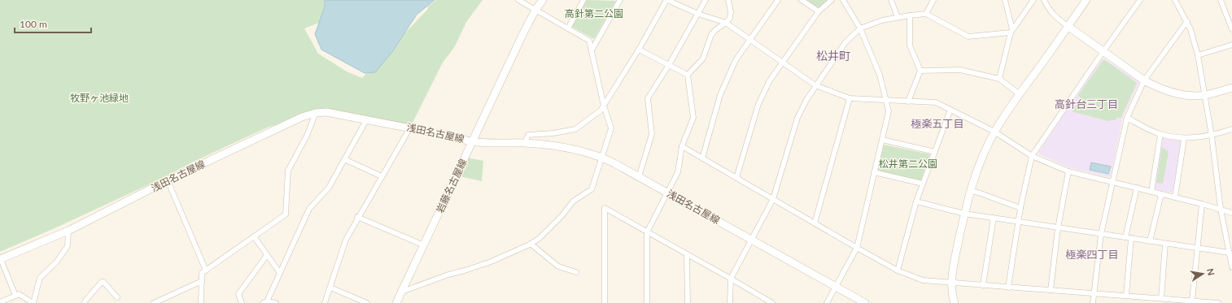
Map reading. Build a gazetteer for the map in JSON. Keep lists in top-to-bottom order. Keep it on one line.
{"streets":{"main road":["浅田名古屋線","岩藤名古屋線"]},"crossings":[["浅田名古屋線","岩藤名古屋線"]],"districts":["松井町","高針台三丁目","極楽五丁目","極楽四丁目"],"parks":["高針第二公園","牧野ヶ池緑地","松井第二公園"],"scale_bar":"100 m","north":"right"}
